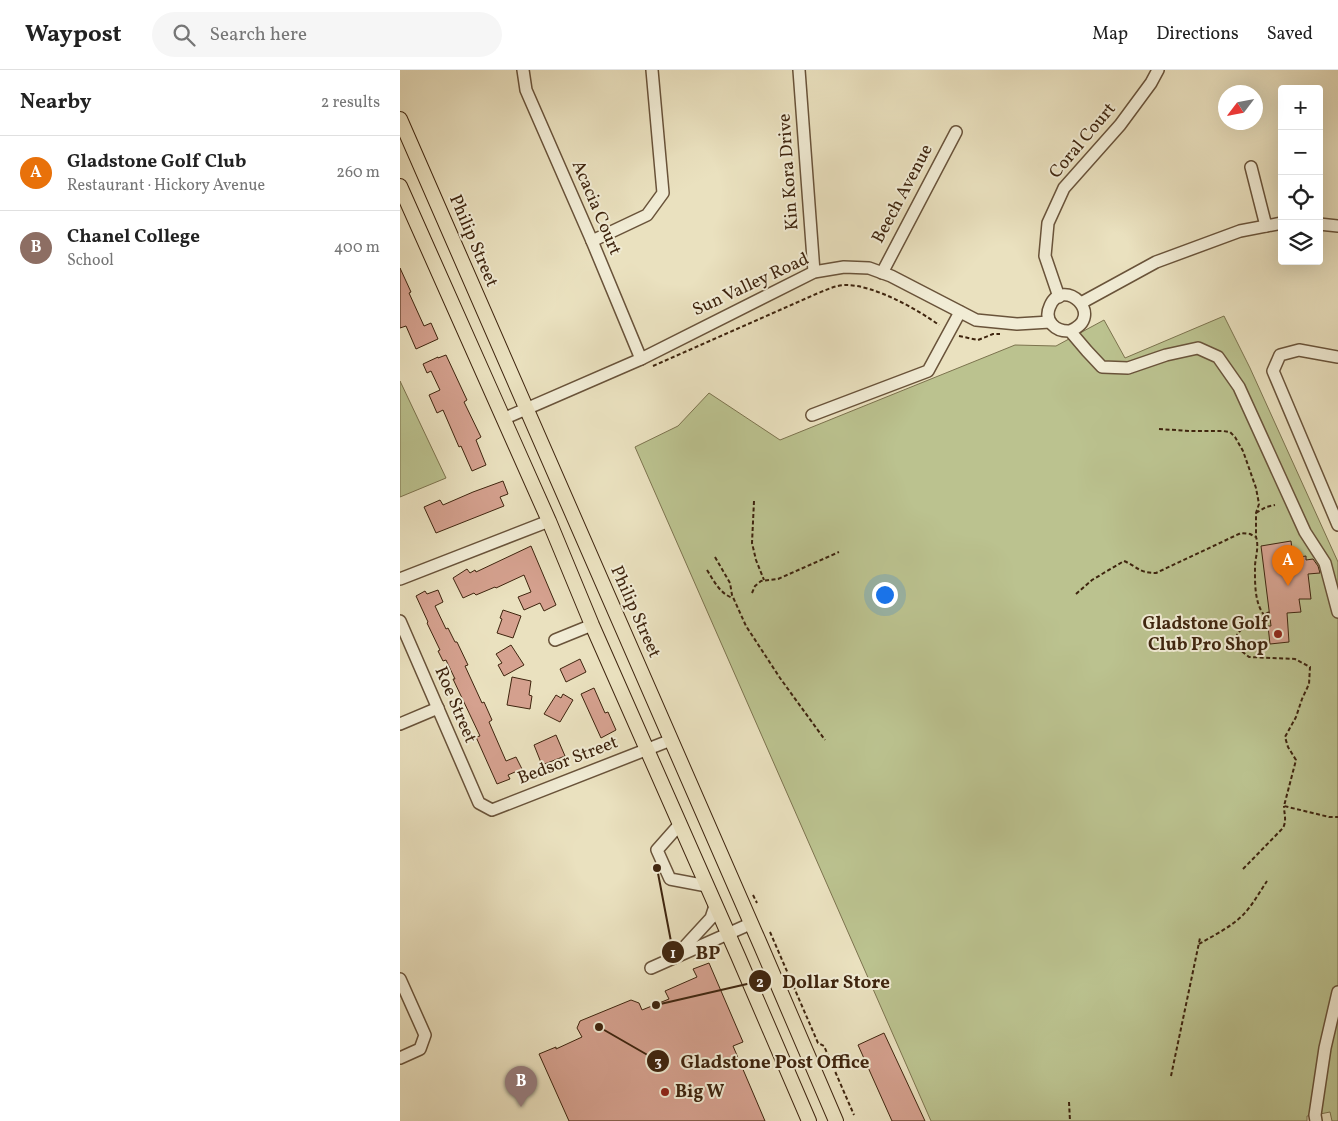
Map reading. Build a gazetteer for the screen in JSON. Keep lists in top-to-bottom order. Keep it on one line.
{"streets":{"main road":["Philip Street"],"street":["Coral Court","Kin Kora Drive","Beech Avenue","Acacia Court","Sun Valley Road","Roe Street","Bedsor Street"]},"crossings":[["Coral Court","Sun Valley Road"],["Kin Kora Drive","Sun Valley Road"],["Beech Avenue","Sun Valley Road"],["Acacia Court","Sun Valley Road"],["Philip Street","Sun Valley Road"],["Philip Street","Bedsor Street"],["Roe Street","Bedsor Street"]],"places":["Gladstone Golf Club Pro Shop","BP","Dollar Store","Gladstone Post Office","Big W"],"north":"bottom left","page":{"header":"Waypost","search":"Search here","nav":["Map","Directions","Saved"],"heading":["Nearby","2 results"],"map_buttons":["+","−"],"list":[{"mark":"A","name":"Gladstone Golf Club","note":"Restaurant · Hickory Avenue","value":"260 m"},{"mark":"B","name":"Chanel College","note":"School","value":"400 m"}],"pins":["A","B"]}}
